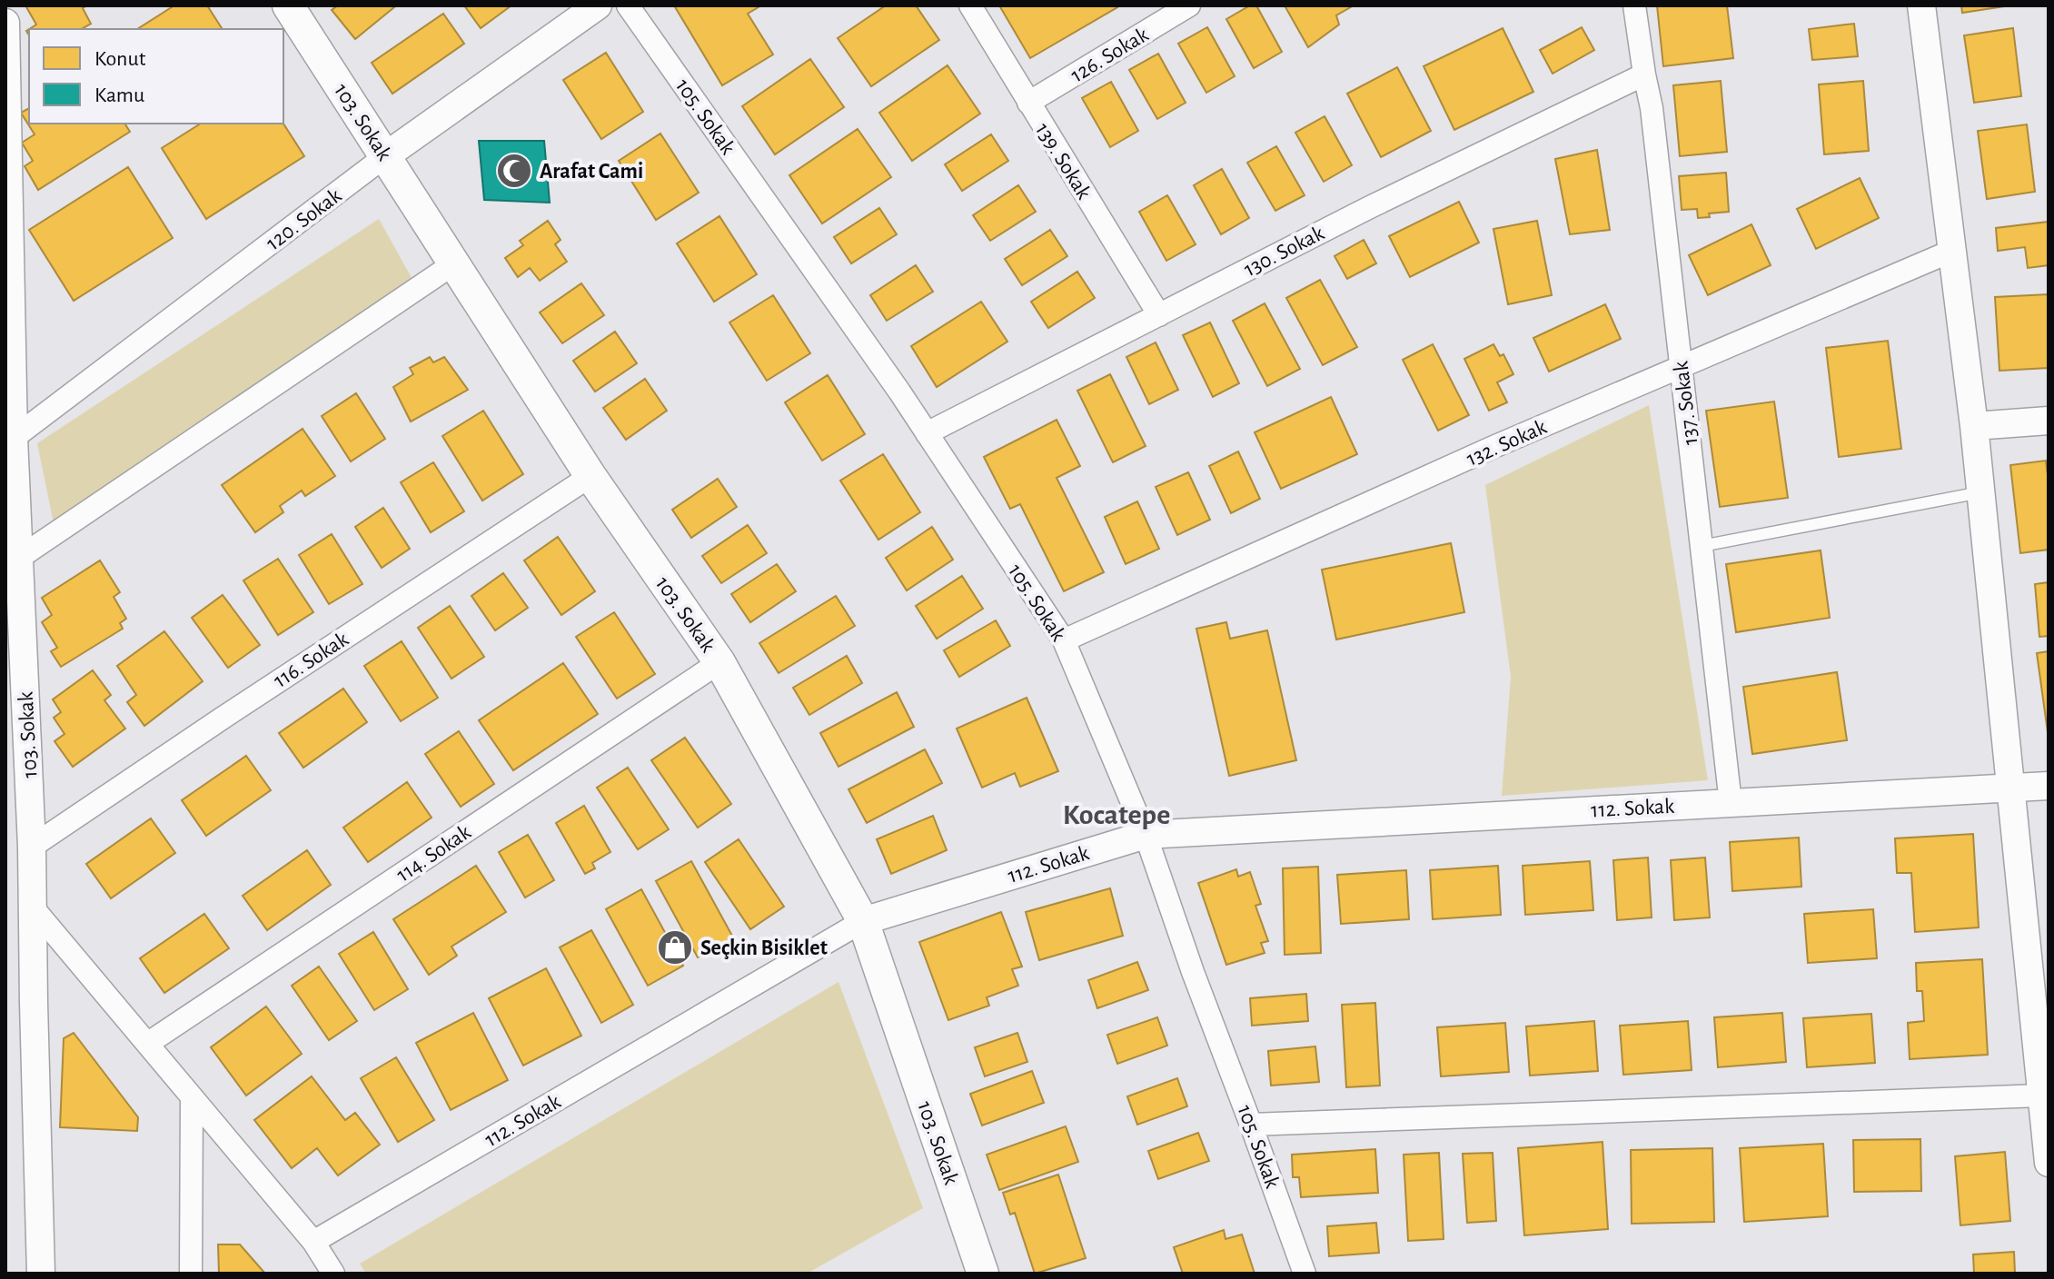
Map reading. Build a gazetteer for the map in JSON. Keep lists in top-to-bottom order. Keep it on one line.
{"streets":{"main road":["103. Sokak"],"street":["126. Sokak","105. Sokak","139. Sokak","120. Sokak","130. Sokak","137. Sokak","132. Sokak","116. Sokak","112. Sokak","114. Sokak"]},"crossings":[["126. Sokak","139. Sokak"],["105. Sokak","130. Sokak"],["105. Sokak","132. Sokak"],["105. Sokak","112. Sokak"],["103. Sokak","120. Sokak"],["103. Sokak","116. Sokak"],["103. Sokak","112. Sokak"],["103. Sokak","114. Sokak"],["139. Sokak","130. Sokak"],["130. Sokak","137. Sokak"],["137. Sokak","132. Sokak"],["137. Sokak","112. Sokak"]],"districts":["Kocatepe"],"places":{"mosque":["Arafat Cami"],"shop":["Seçkin Bisiklet"]},"legend":["Konut","Kamu"]}
